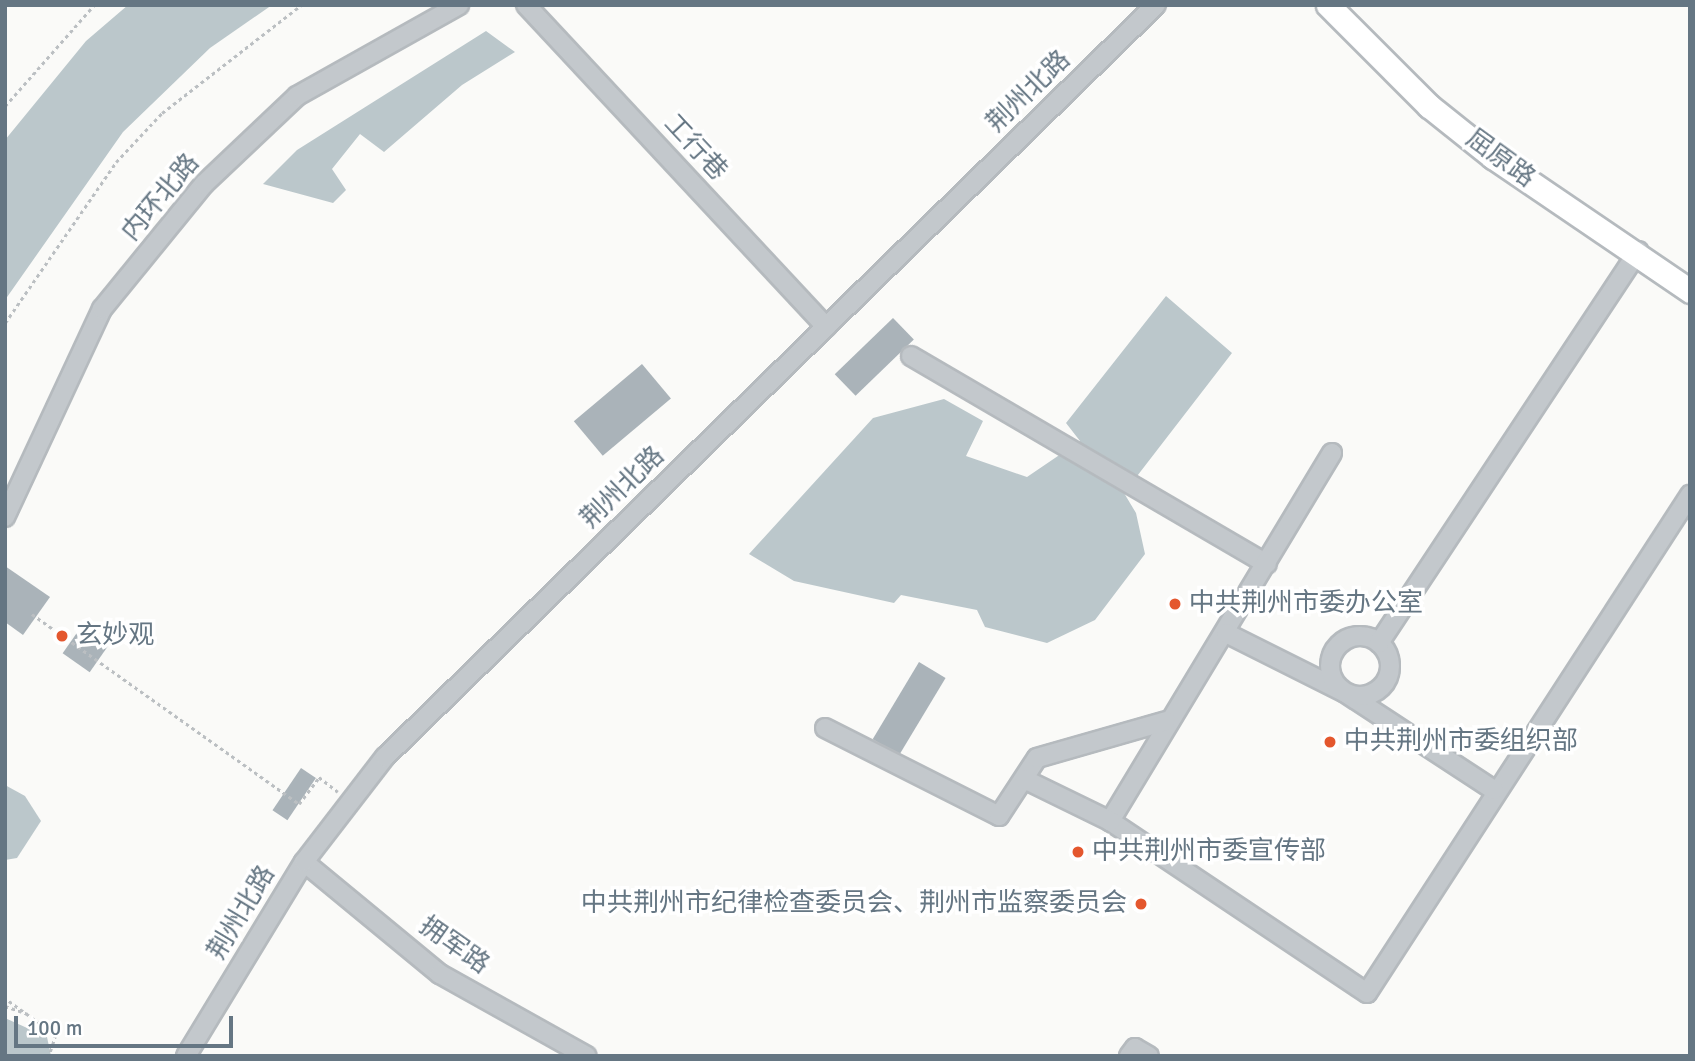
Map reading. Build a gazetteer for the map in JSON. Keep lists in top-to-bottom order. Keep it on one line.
{"streets":{"main road":["屈原路"],"street":["荆州北路","工行巷","内环北路","拥军路"]},"crossings":[["荆州北路","工行巷"],["荆州北路","拥军路"]],"places":["中共荆州市委办公室","玄妙观","中共荆州市委组织部","中共荆州市委宣传部","中共荆州市纪律检查委员会、荆州市监察委员会"],"scale_bar":"100 m"}
